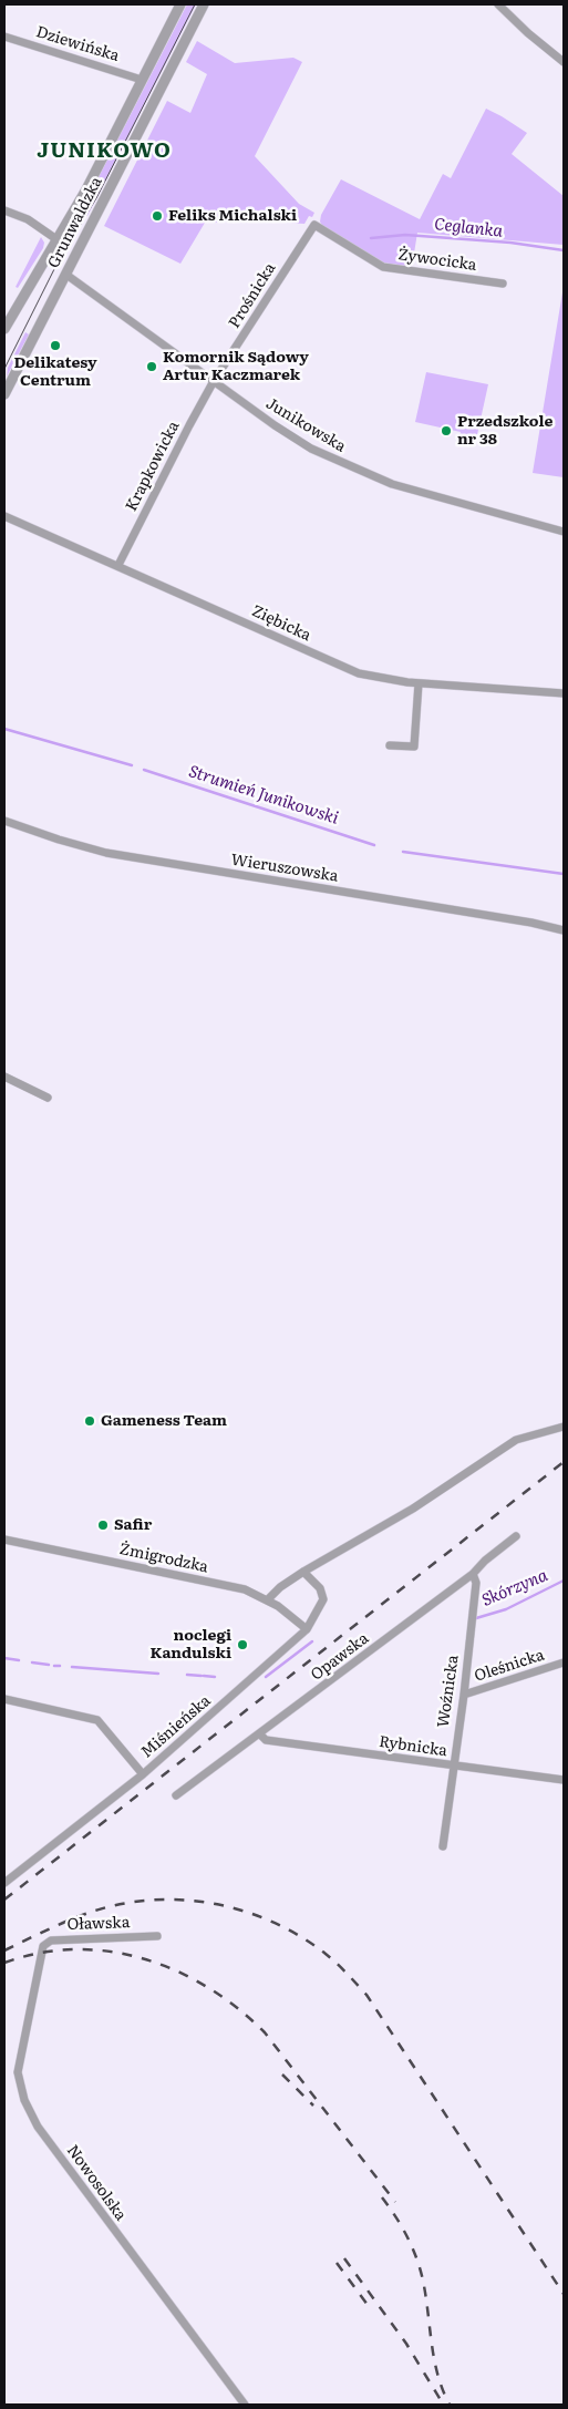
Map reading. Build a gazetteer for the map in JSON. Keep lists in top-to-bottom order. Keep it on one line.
{"streets":{"street":["Dziewińska","Grunwaldzka","Żywocicka","Prośnicka","Junikowska","Krapkowicka","Ziębicka","Wieruszowska","Żmigrodzka","Opawska","Oleśnicka","Woźnicka","Miśnieńska","Rybnicka","Oławska","Nowosolska"]},"crossings":[["Dziewińska","Grunwaldzka"],["Grunwaldzka","Junikowska"],["Żywocicka","Prośnicka"],["Prośnicka","Junikowska"],["Prośnicka","Krapkowicka"],["Junikowska","Krapkowicka"],["Krapkowicka","Ziębicka"],["Żmigrodzka","Miśnieńska"],["Opawska","Woźnicka"],["Opawska","Rybnicka"],["Oleśnicka","Woźnicka"],["Woźnicka","Rybnicka"],["Oławska","Nowosolska"]],"districts":["JUNIKOWO"],"water":["Ceglanka","Strumień Junikowski","Skórzyna"],"places":["Feliks Michalski","Delikatesy Centrum","Komornik Sądowy Artur Kaczmarek","Przedszkole nr 38","Gameness Team","Safir","noclegi Kandulski"]}
